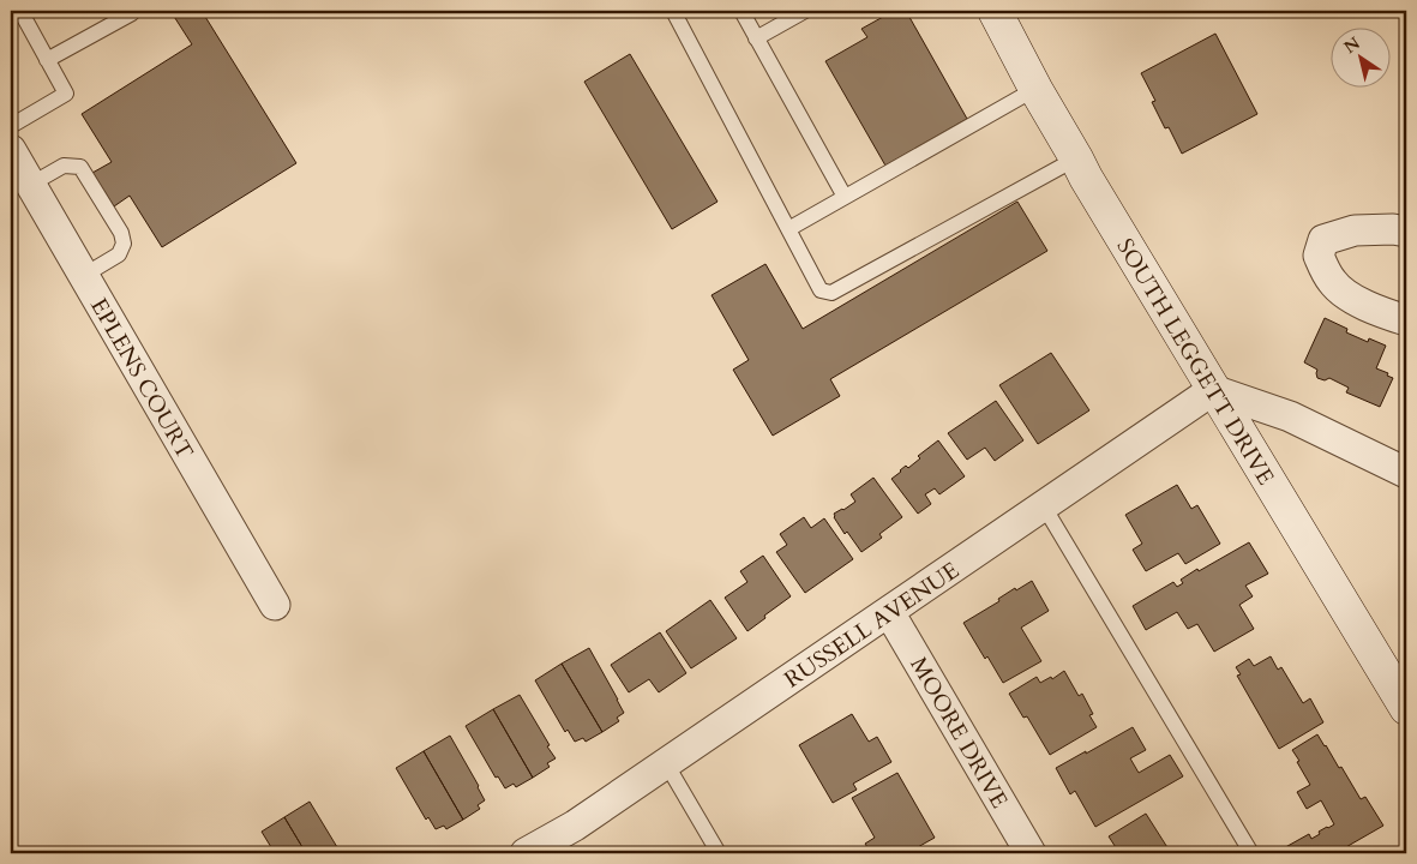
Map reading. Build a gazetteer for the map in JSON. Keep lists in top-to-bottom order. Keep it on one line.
{"streets":{"street":["SOUTH LEGGETT DRIVE","EPLENS COURT","RUSSELL AVENUE","MOORE DRIVE"]},"crossings":[["SOUTH LEGGETT DRIVE","RUSSELL AVENUE"],["RUSSELL AVENUE","MOORE DRIVE"]],"north":"top left"}
